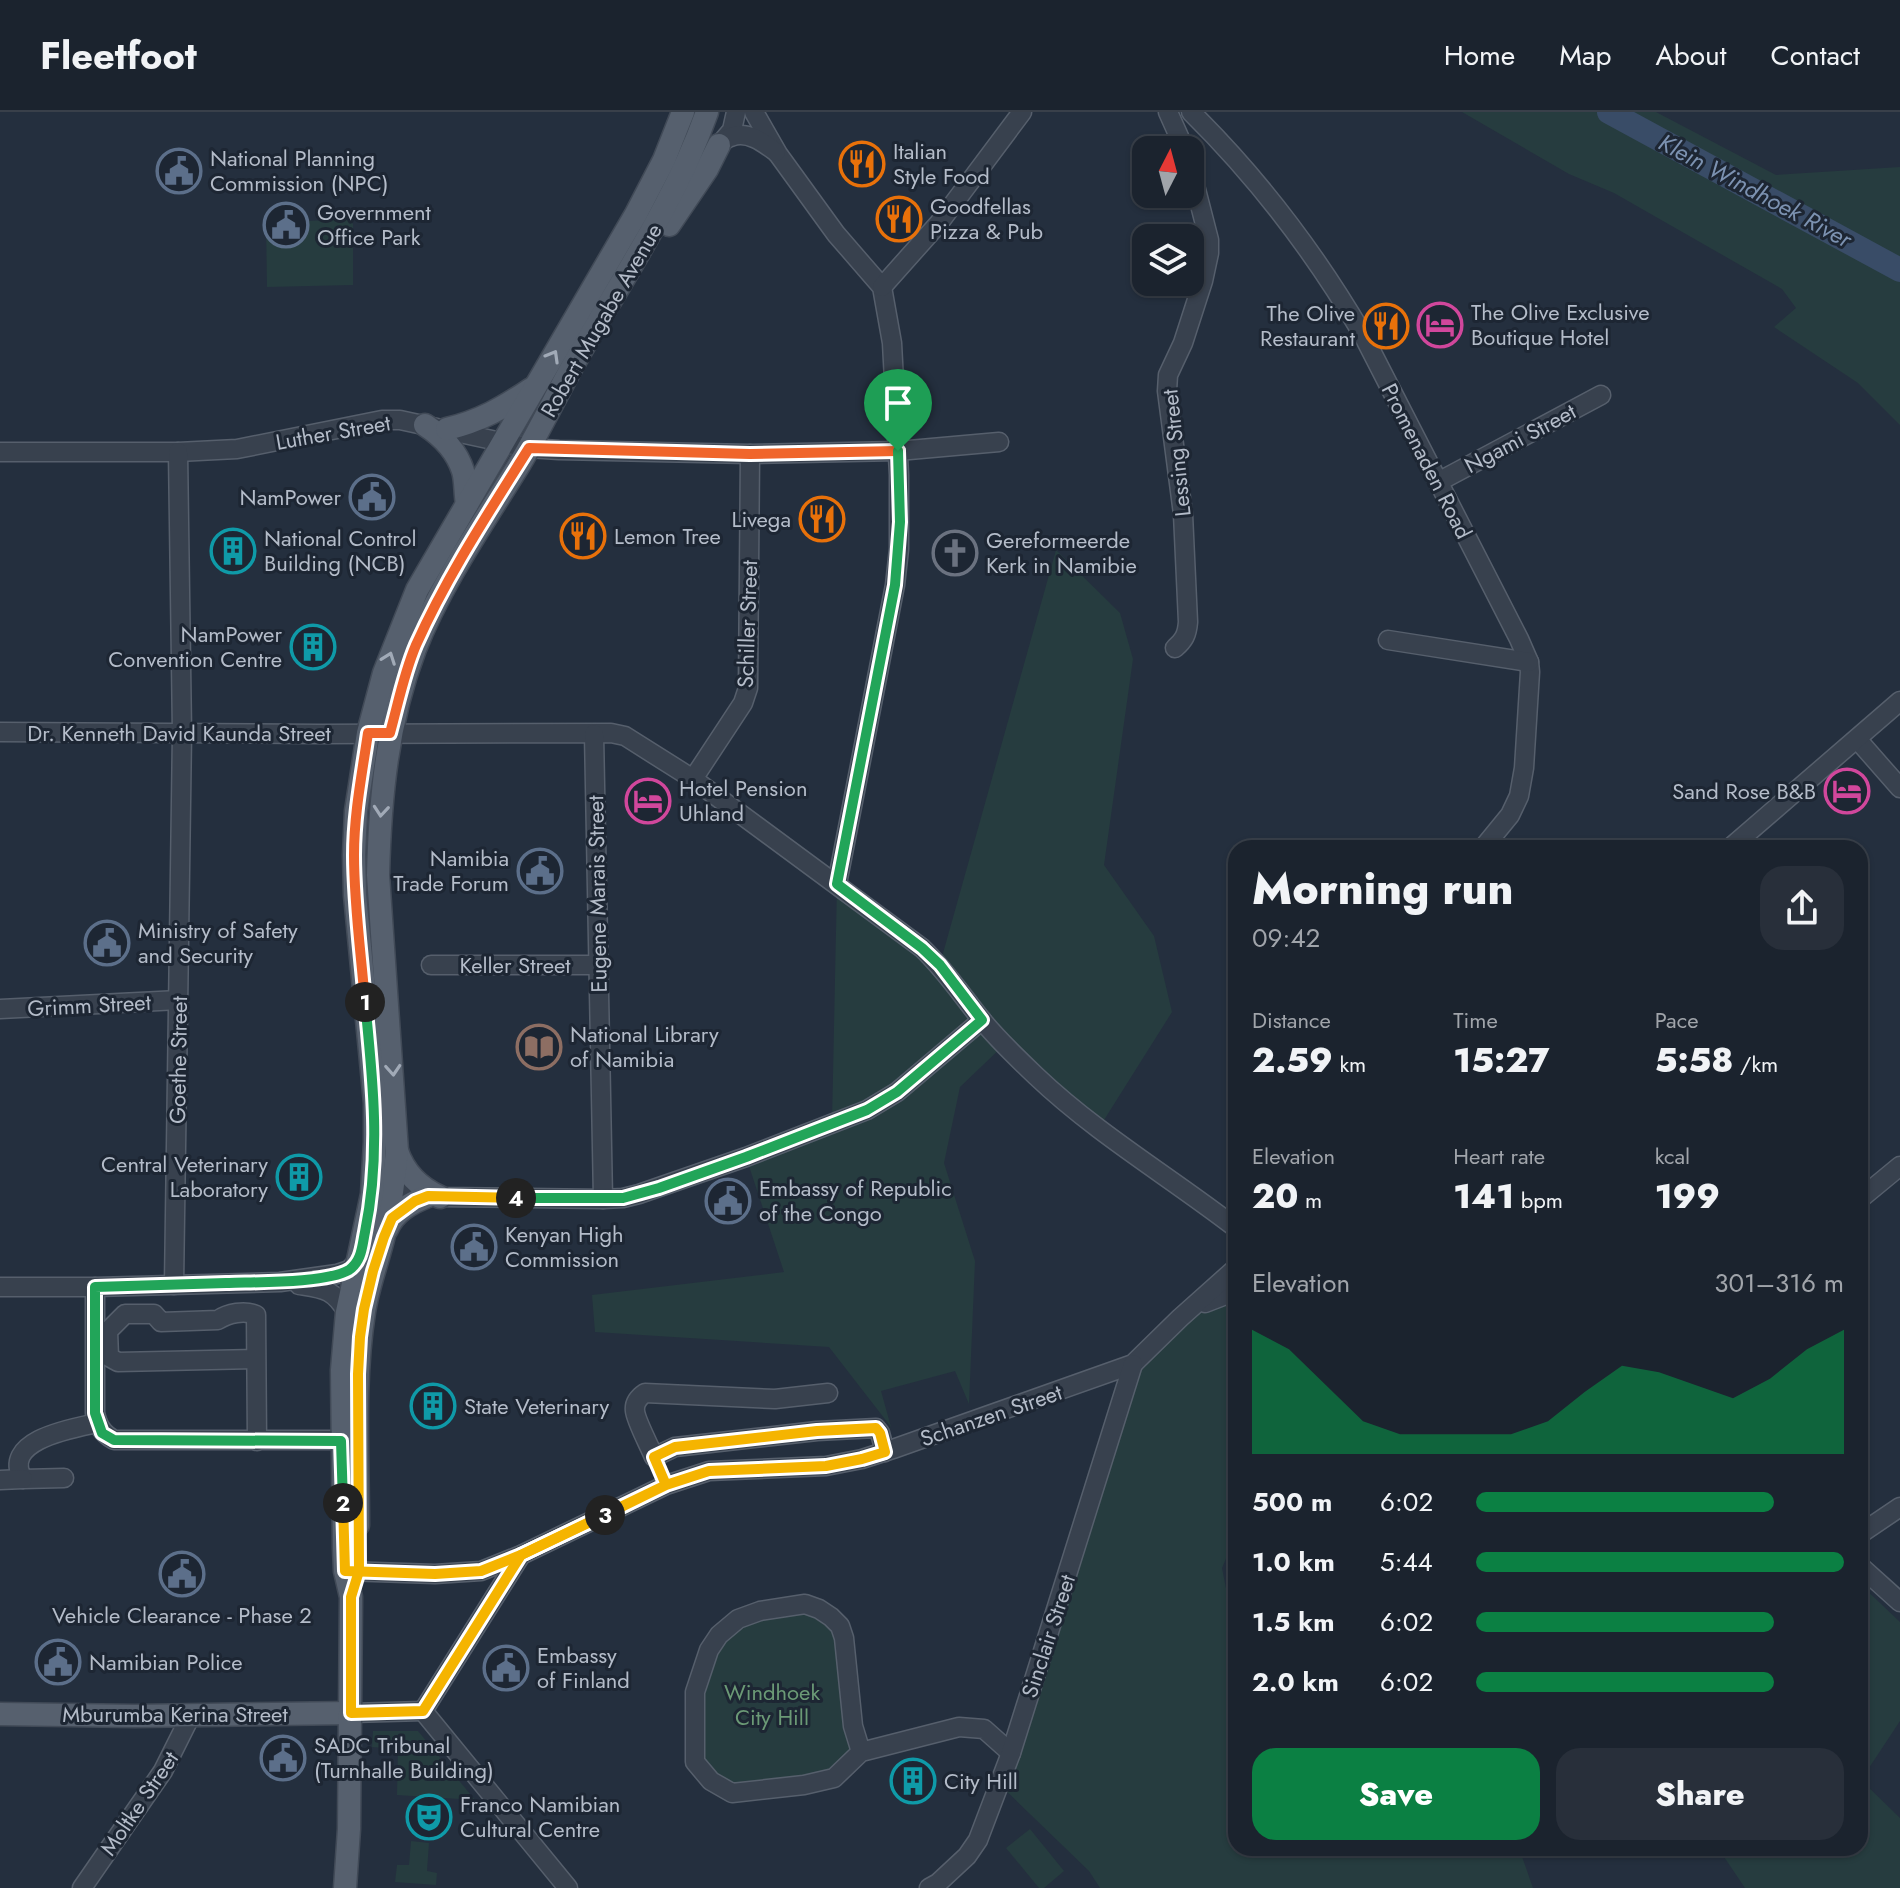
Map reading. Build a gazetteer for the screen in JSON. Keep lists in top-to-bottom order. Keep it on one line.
{"streets":{"main road":["Robert Mugabe Avenue","Mburumba Kerina Street"],"street":["Luther Street","Ngami Street","Lessing Street","Promenaden Road","Schiller Street","Dr. Kenneth David Kaunda Street","Eugene Marais Street","Keller Street","Grimm Street","Goethe Street","Schanzen Street","Sinclair Street","Moltke Street"]},"crossings":[["Robert Mugabe Avenue","Luther Street"],["Robert Mugabe Avenue","Dr. Kenneth David Kaunda Street"],["Robert Mugabe Avenue","Schanzen Street"],["Robert Mugabe Avenue","Mburumba Kerina Street"],["Luther Street","Schiller Street"],["Luther Street","Goethe Street"],["Ngami Street","Promenaden Road"],["Schiller Street","Dr. Kenneth David Kaunda Street"],["Dr. Kenneth David Kaunda Street","Eugene Marais Street"],["Dr. Kenneth David Kaunda Street","Goethe Street"],["Eugene Marais Street","Keller Street"],["Grimm Street","Goethe Street"],["Schanzen Street","Sinclair Street"],["Mburumba Kerina Street","Moltke Street"]],"water":["Klein Windhoek River"],"parks":["Windhoek City Hill"],"places":{"restaurant":["Italian Style Food","Goodfellas Pizza & Pub","The Olive Restaurant","Livega","Lemon Tree"],"public building":["National Planning Commission (NPC)","Government Office Park","NamPower","Namibia Trade Forum","Ministry of Safety and Security","Embassy of Republic of the Congo","Kenyan High Commission","Vehicle Clearance - Phase 2","Namibian Police","Embassy of Finland","SADC Tribunal (Turnhalle Building)"],"hotel":["The Olive Exclusive Boutique Hotel","Sand Rose B&B","Hotel Pension Uhland"],"building":["National Control Building (NCB)","NamPower Convention Centre","Central Veterinary Laboratory","State Veterinary","City Hill"],"church":["Gereformeerde Kerk in Namibie"],"library":["National Library of Namibia"],"theatre":["Franco Namibian Cultural Centre"]},"north":"top","page":{"header":"Fleetfoot","nav":["Home","Map","About","Contact"],"heading":["Morning run","09:42"],"stats":[["Distance","2.59 km"],["Time","15:27"],["Pace","5:58 /km"],["Elevation","20 m"],["Heart rate","141 bpm"],["kcal","199"]],"pins":["1","4","2","3"],"chart":["Elevation","301–316 m"],"list":[{"name":"500 m","note":"6:02"},{"name":"1.0 km","note":"5:44"},{"name":"1.5 km","note":"6:02"},{"name":"2.0 km","note":"6:02"}],"buttons":["Save","Share"]}}
